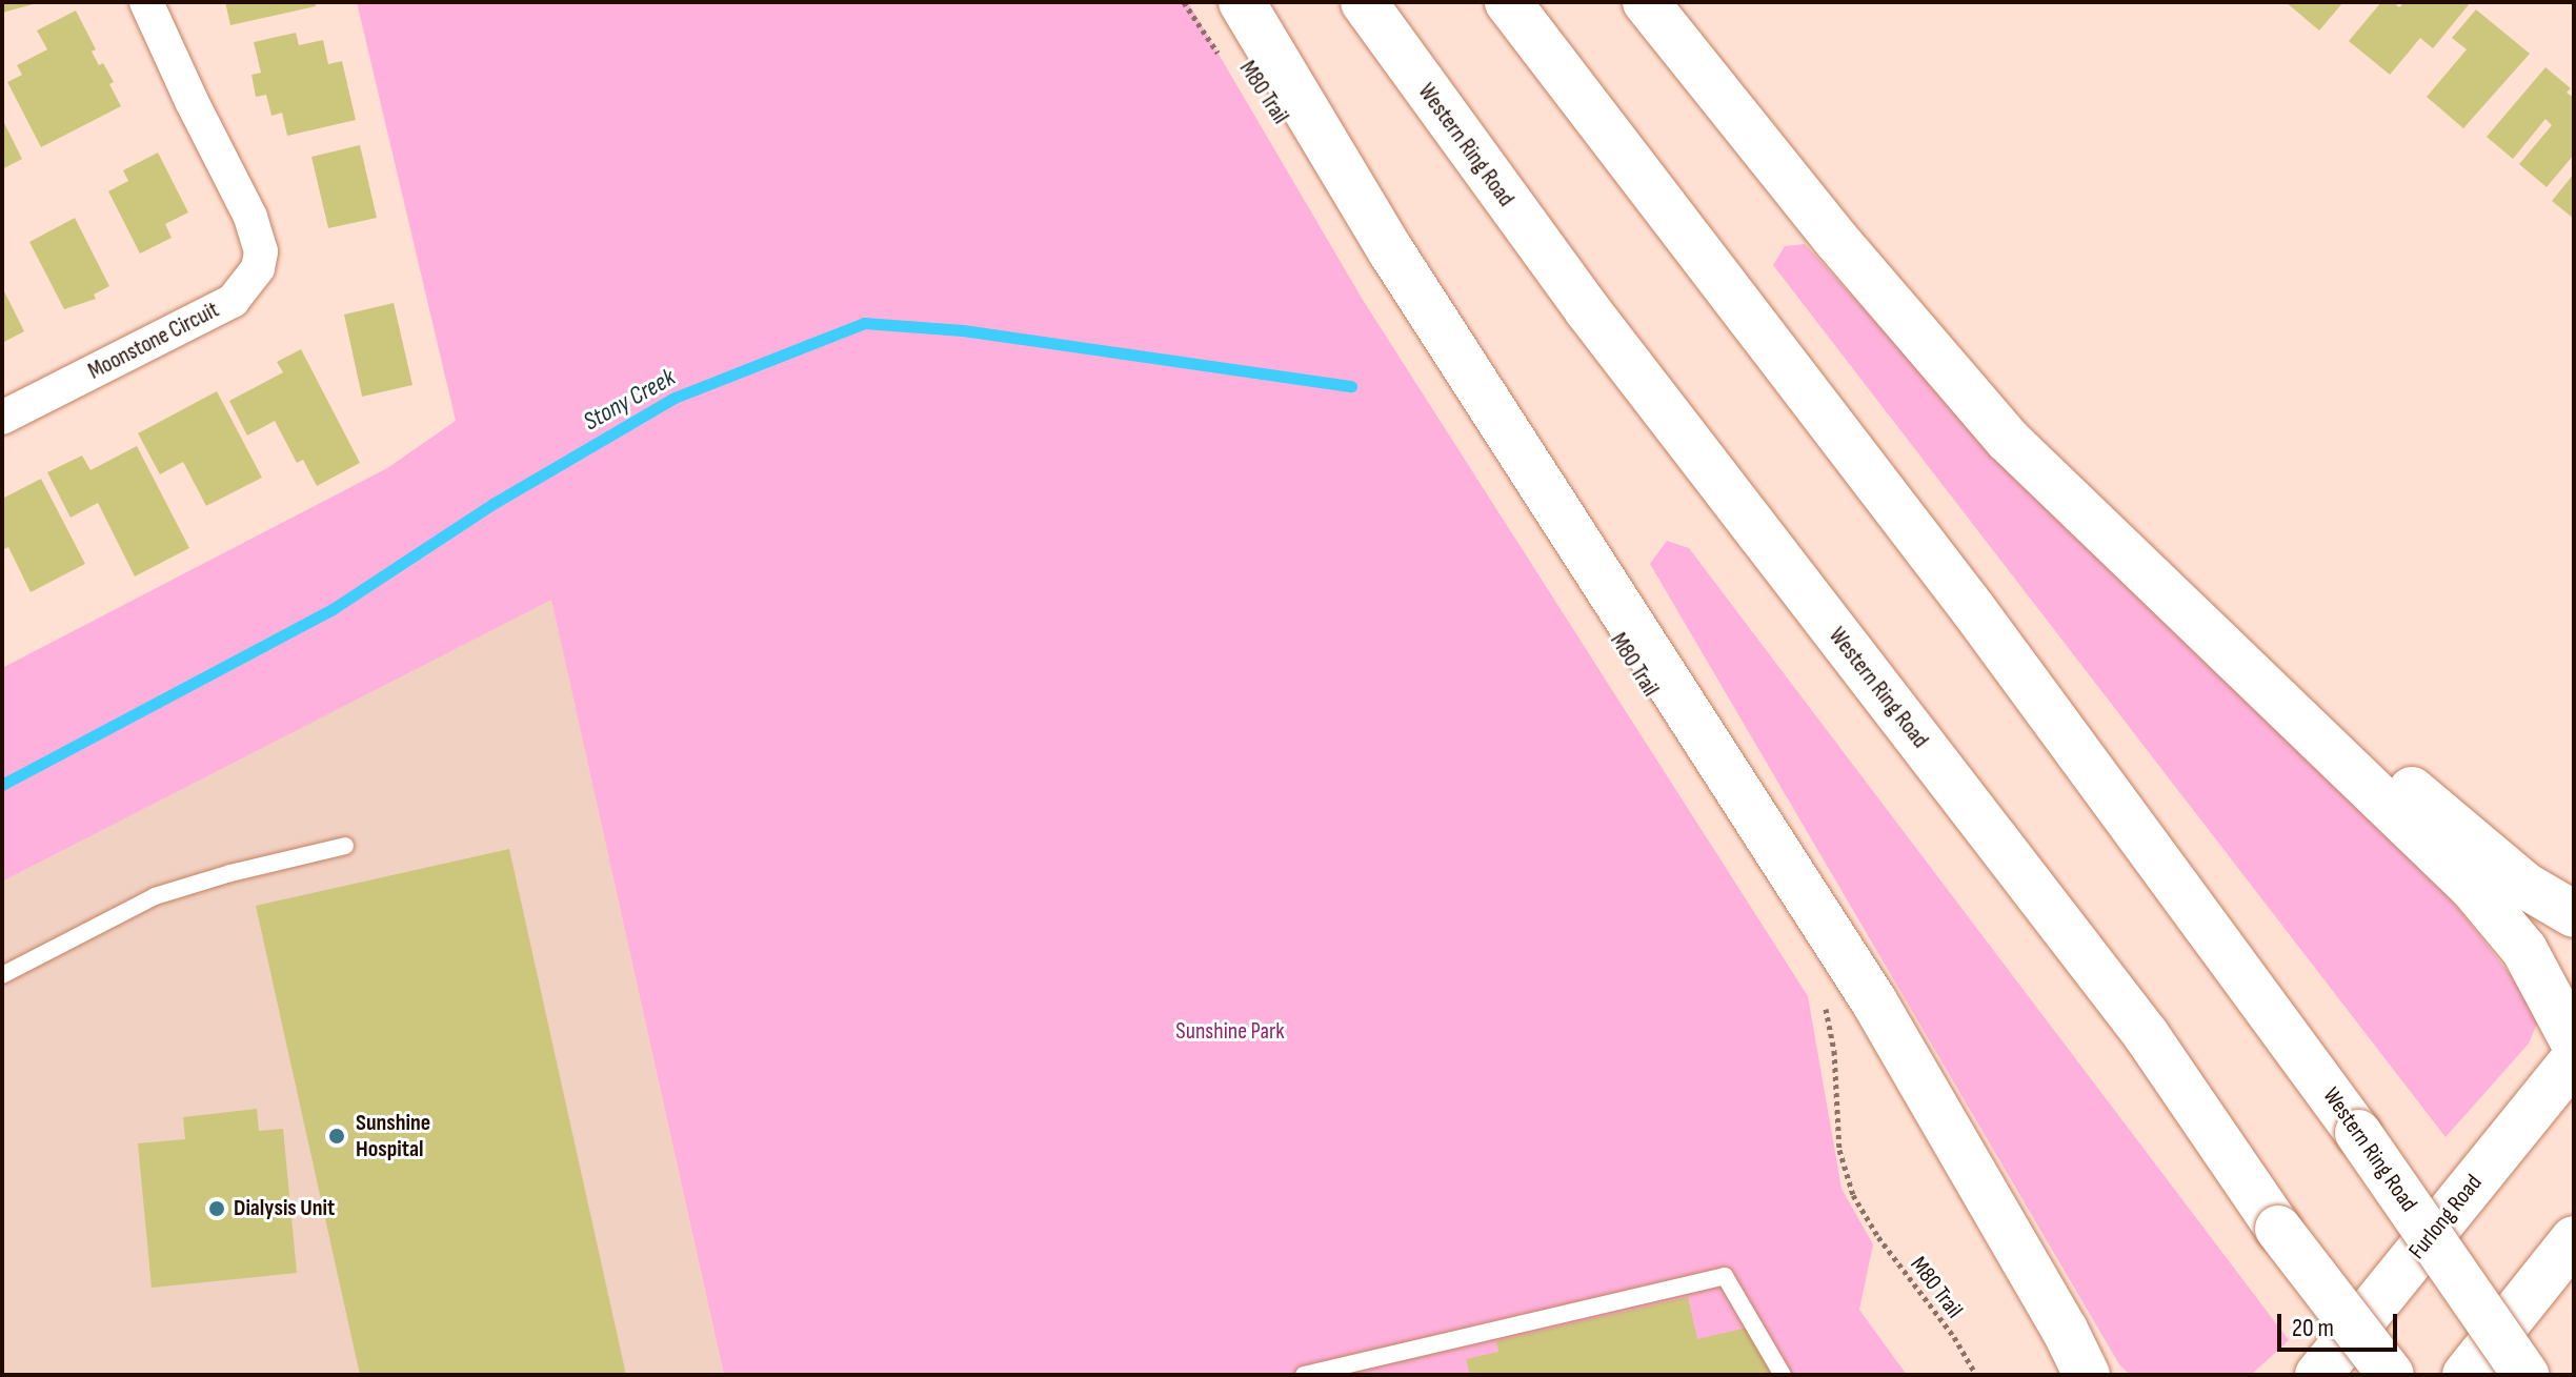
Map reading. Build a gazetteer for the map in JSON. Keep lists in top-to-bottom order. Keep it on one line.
{"streets":{"main road":["Western Ring Road","Furlong Road"],"street":["Moonstone Circuit"],"path":["M80 Trail"]},"water":["Stony Creek"],"parks":["Sunshine Park"],"places":["Sunshine Hospital","Dialysis Unit"],"scale_bar":"20 m"}
